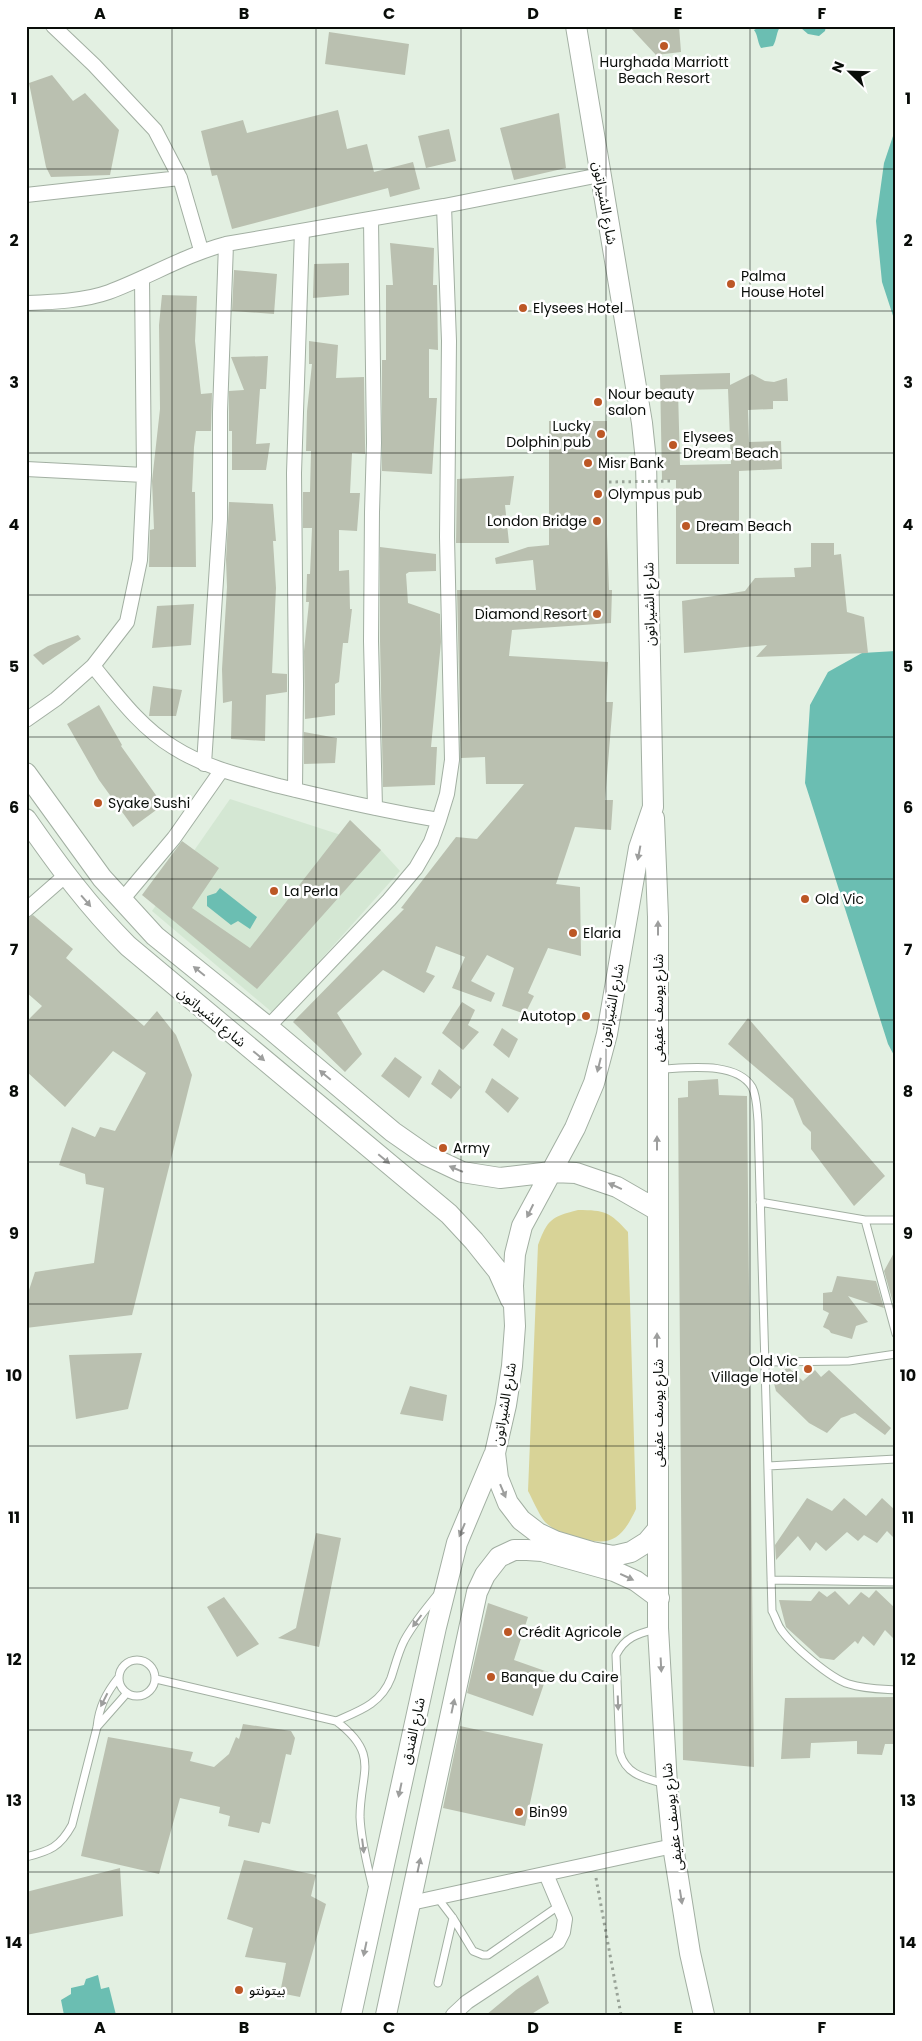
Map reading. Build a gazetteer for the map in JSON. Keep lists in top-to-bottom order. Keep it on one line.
{"streets":{"street":["شارع الشيراتون","شارع يوسف عفيفى","شارع الفندق"]},"crossings":[["شارع الشيراتون","شارع يوسف عفيفى"],["شارع الشيراتون","شارع الفندق"]],"one_way":["شارع الفندق"],"places":["Hurghada Marriott Beach Resort","Palma House Hotel","Elysees Hotel","Nour beauty salon","Lucky Dolphin pub","Elysees Dream Beach","Misr Bank","Olympus pub","London Bridge","Dream Beach","Diamond Resort","Syake Sushi","La Perla","Old Vic","Elaria","Autotop","Army","Old Vic Village Hotel","Crédit Agricole","Banque du Caire","Bin99","بيتونتو"],"north":"top left","grid":{"columns":["A","B","C","D","E","F"],"rows":["1","2","3","4","5","6","7","8","9","10","11","12","13","14"]}}
